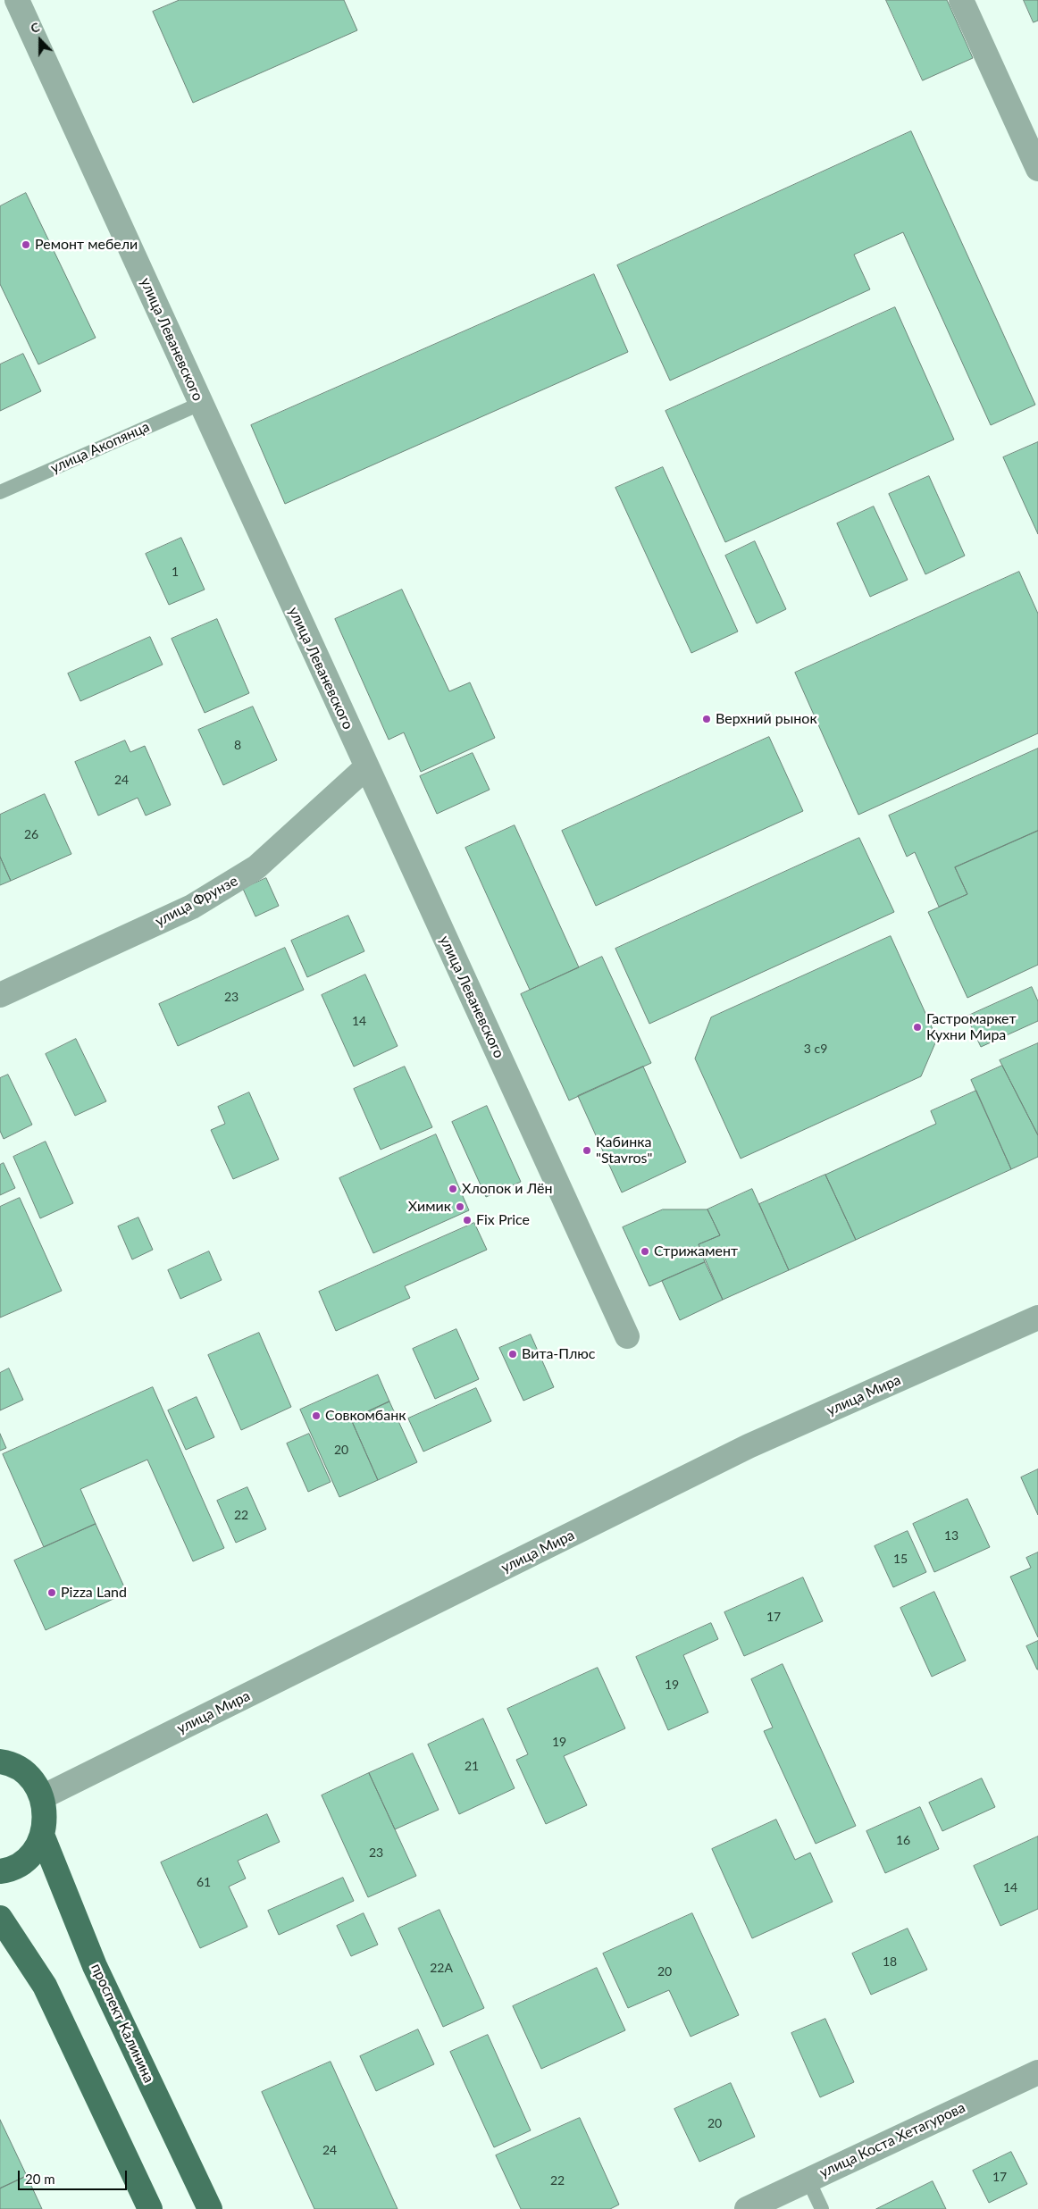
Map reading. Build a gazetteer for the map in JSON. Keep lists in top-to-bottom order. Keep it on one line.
{"streets":{"main road":["проспект Калинина"],"street":["улица Леваневского","улица Фрунзе","улица Мира","улица Коста Хетагурова"],"lane":["улица Акопянца"]},"crossings":[["улица Леваневского","улица Акопянца"],["улица Леваневского","улица Фрунзе"],["улица Мира","проспект Калинина"]],"places":["Ремонт мебели","Верхний рынок","Гастромаркет Кухни Мира","Кабинка \"Stavros\"","Хлопок и Лён","Химик","Fix Price","Стрижамент","Вита-Плюс","Совкомбанк","Pizza Land"],"house_numbers":["1","8","24","26","23","14","3 с9","20","22","13","15","17","19","19","21","16","23","61","14","18","22А","20","20","24","17","22"],"scale_bar":"20 m","north":"top"}
